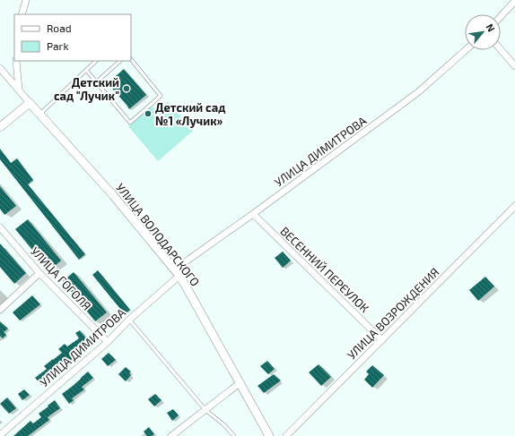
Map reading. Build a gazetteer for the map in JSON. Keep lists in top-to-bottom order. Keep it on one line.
{"streets":{"street":["УЛИЦА ДИМИТРОВА","УЛИЦА ВОЛОДАРСКОГО","ВЕСЕННИЙ ПЕРЕУЛОК","УЛИЦА ГОГОЛЯ","УЛИЦА ВОЗРОЖДЕНИЯ"]},"crossings":[["УЛИЦА ДИМИТРОВА","УЛИЦА ВОЛОДАРСКОГО"],["УЛИЦА ДИМИТРОВА","ВЕСЕННИЙ ПЕРЕУЛОК"],["УЛИЦА ДИМИТРОВА","УЛИЦА ГОГОЛЯ"],["ВЕСЕННИЙ ПЕРЕУЛОК","УЛИЦА ВОЗРОЖДЕНИЯ"]],"places":["Детский сад \"Лучик\"","Детский сад №1 «Лучик»"],"legend":["Road","Park"],"north":"top right"}
